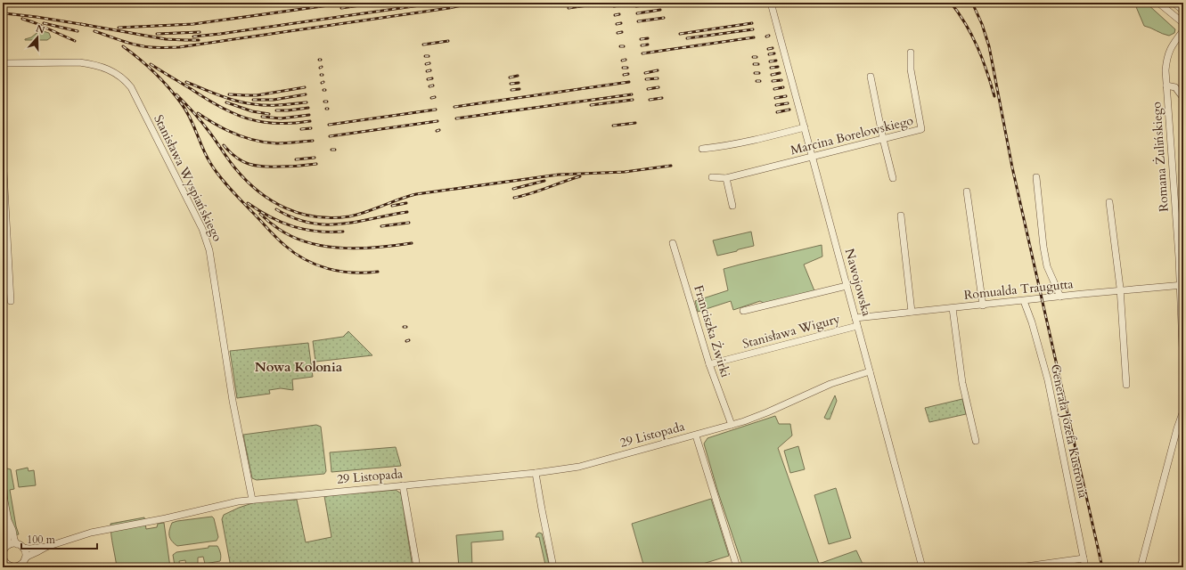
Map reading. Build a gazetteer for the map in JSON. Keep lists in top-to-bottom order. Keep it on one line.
{"streets":{"street":["Marcina Borelowskiego","Romana Żulińskiego","Stanisława Wyspiańskiego","Nawojowska","Romualda Traugutta","Franciszka Żwirki","Stanisława Wigury","Generała Józefa Kustronia","29 Listopada"]},"crossings":[["Marcina Borelowskiego","Nawojowska"],["Romana Żulińskiego","Romualda Traugutta"],["Stanisława Wyspiańskiego","29 Listopada"],["Nawojowska","Romualda Traugutta"],["Nawojowska","Stanisława Wigury"],["Nawojowska","29 Listopada"],["Romualda Traugutta","Generała Józefa Kustronia"],["Franciszka Żwirki","Stanisława Wigury"],["Franciszka Żwirki","29 Listopada"]],"districts":["Nowa Kolonia"],"scale_bar":"100 m","north":"top"}
